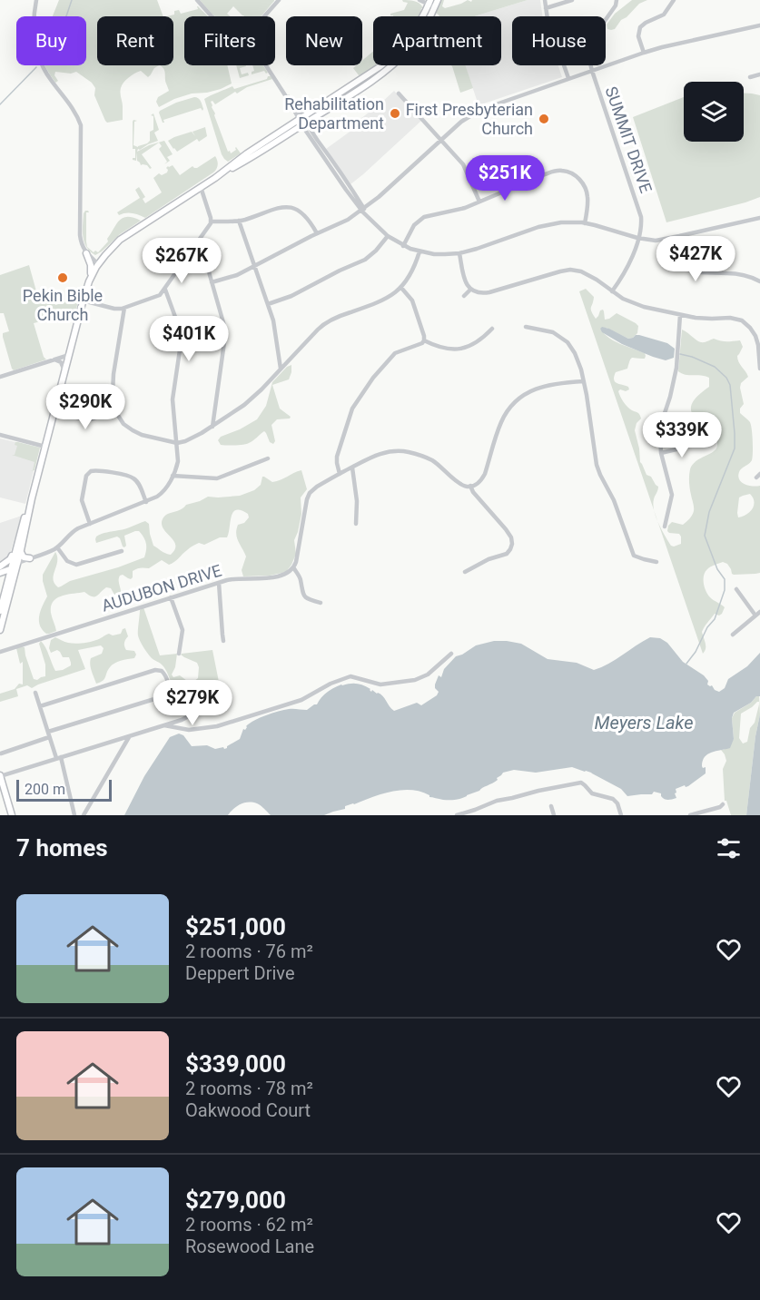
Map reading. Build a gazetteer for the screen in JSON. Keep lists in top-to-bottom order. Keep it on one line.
{"streets":{"street":["SUMMIT DRIVE","AUDUBON DRIVE"]},"water":["Meyers Lake"],"places":["Rehabilitation Department","First Presbyterian Church","Pekin Bible Church"],"scale_bar":"200 m","page":{"chip":["Buy","Rent","Filters","New","Apartment","House"],"price":["$251K","$427K","$267K","$401K","$290K","$339K","$279K"],"scale":"200 m","heading":"7 homes","list":[{"name":"$251,000","note":"2 rooms · 76 m² · Deppert Drive"},{"name":"$339,000","note":"2 rooms · 78 m² · Oakwood Court"},{"name":"$279,000","note":"2 rooms · 62 m² · Rosewood Lane"}]}}
